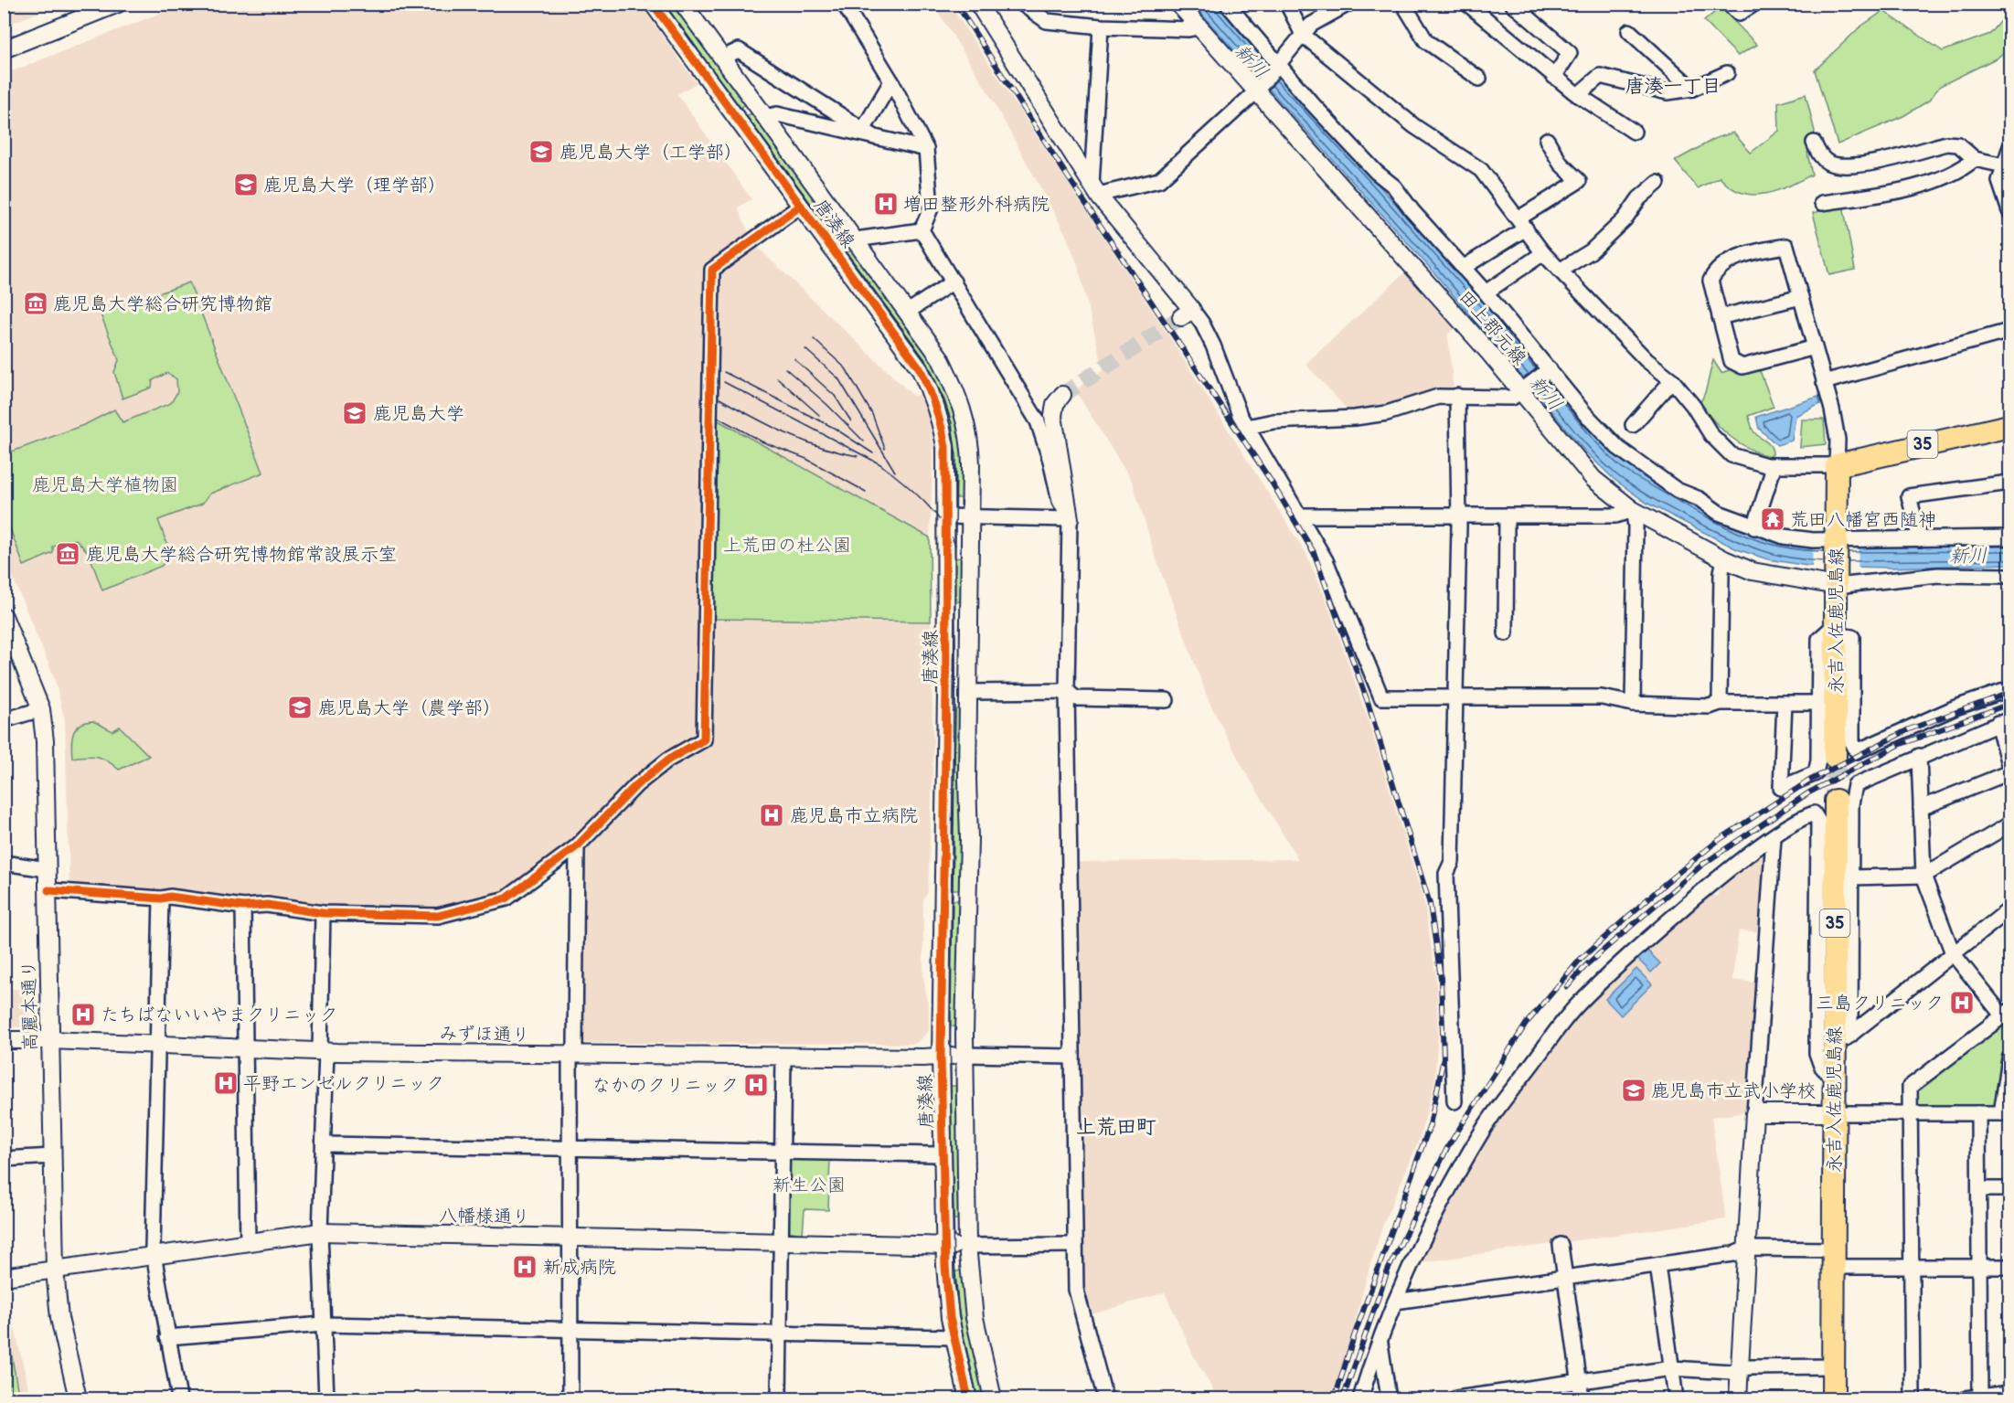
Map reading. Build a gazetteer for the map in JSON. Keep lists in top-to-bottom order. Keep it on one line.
{"streets":{"main road":["35","永吉入佐鹿児島線"],"street":["唐湊線","田上郡元線","高麗本通り","みずほ通り","八幡様通り"]},"crossings":[["唐湊線","みずほ通り"],["唐湊線","八幡様通り"],["田上郡元線","永吉入佐鹿児島線"],["35","永吉入佐鹿児島線"],["高麗本通り","みずほ通り"],["高麗本通り","八幡様通り"]],"districts":["唐湊一丁目","上荒田町"],"water":["新川"],"parks":["鹿児島大学植物園","上荒田の杜公園","新生公園"],"places":{"school or university":["鹿児島大学（工学部）","鹿児島大学（理学部）","鹿児島大学","鹿児島大学（農学部）","鹿児島市立武小学校"],"hospital":["増田整形外科病院","鹿児島市立病院","三島クリニック","たちばないいやまクリニック","平野エンゼルクリニック","なかのクリニック","新成病院"],"museum":["鹿児島大学総合研究博物館","鹿児島大学総合研究博物館常設展示室"],"temple":["荒田八幡宮西随神"]}}
